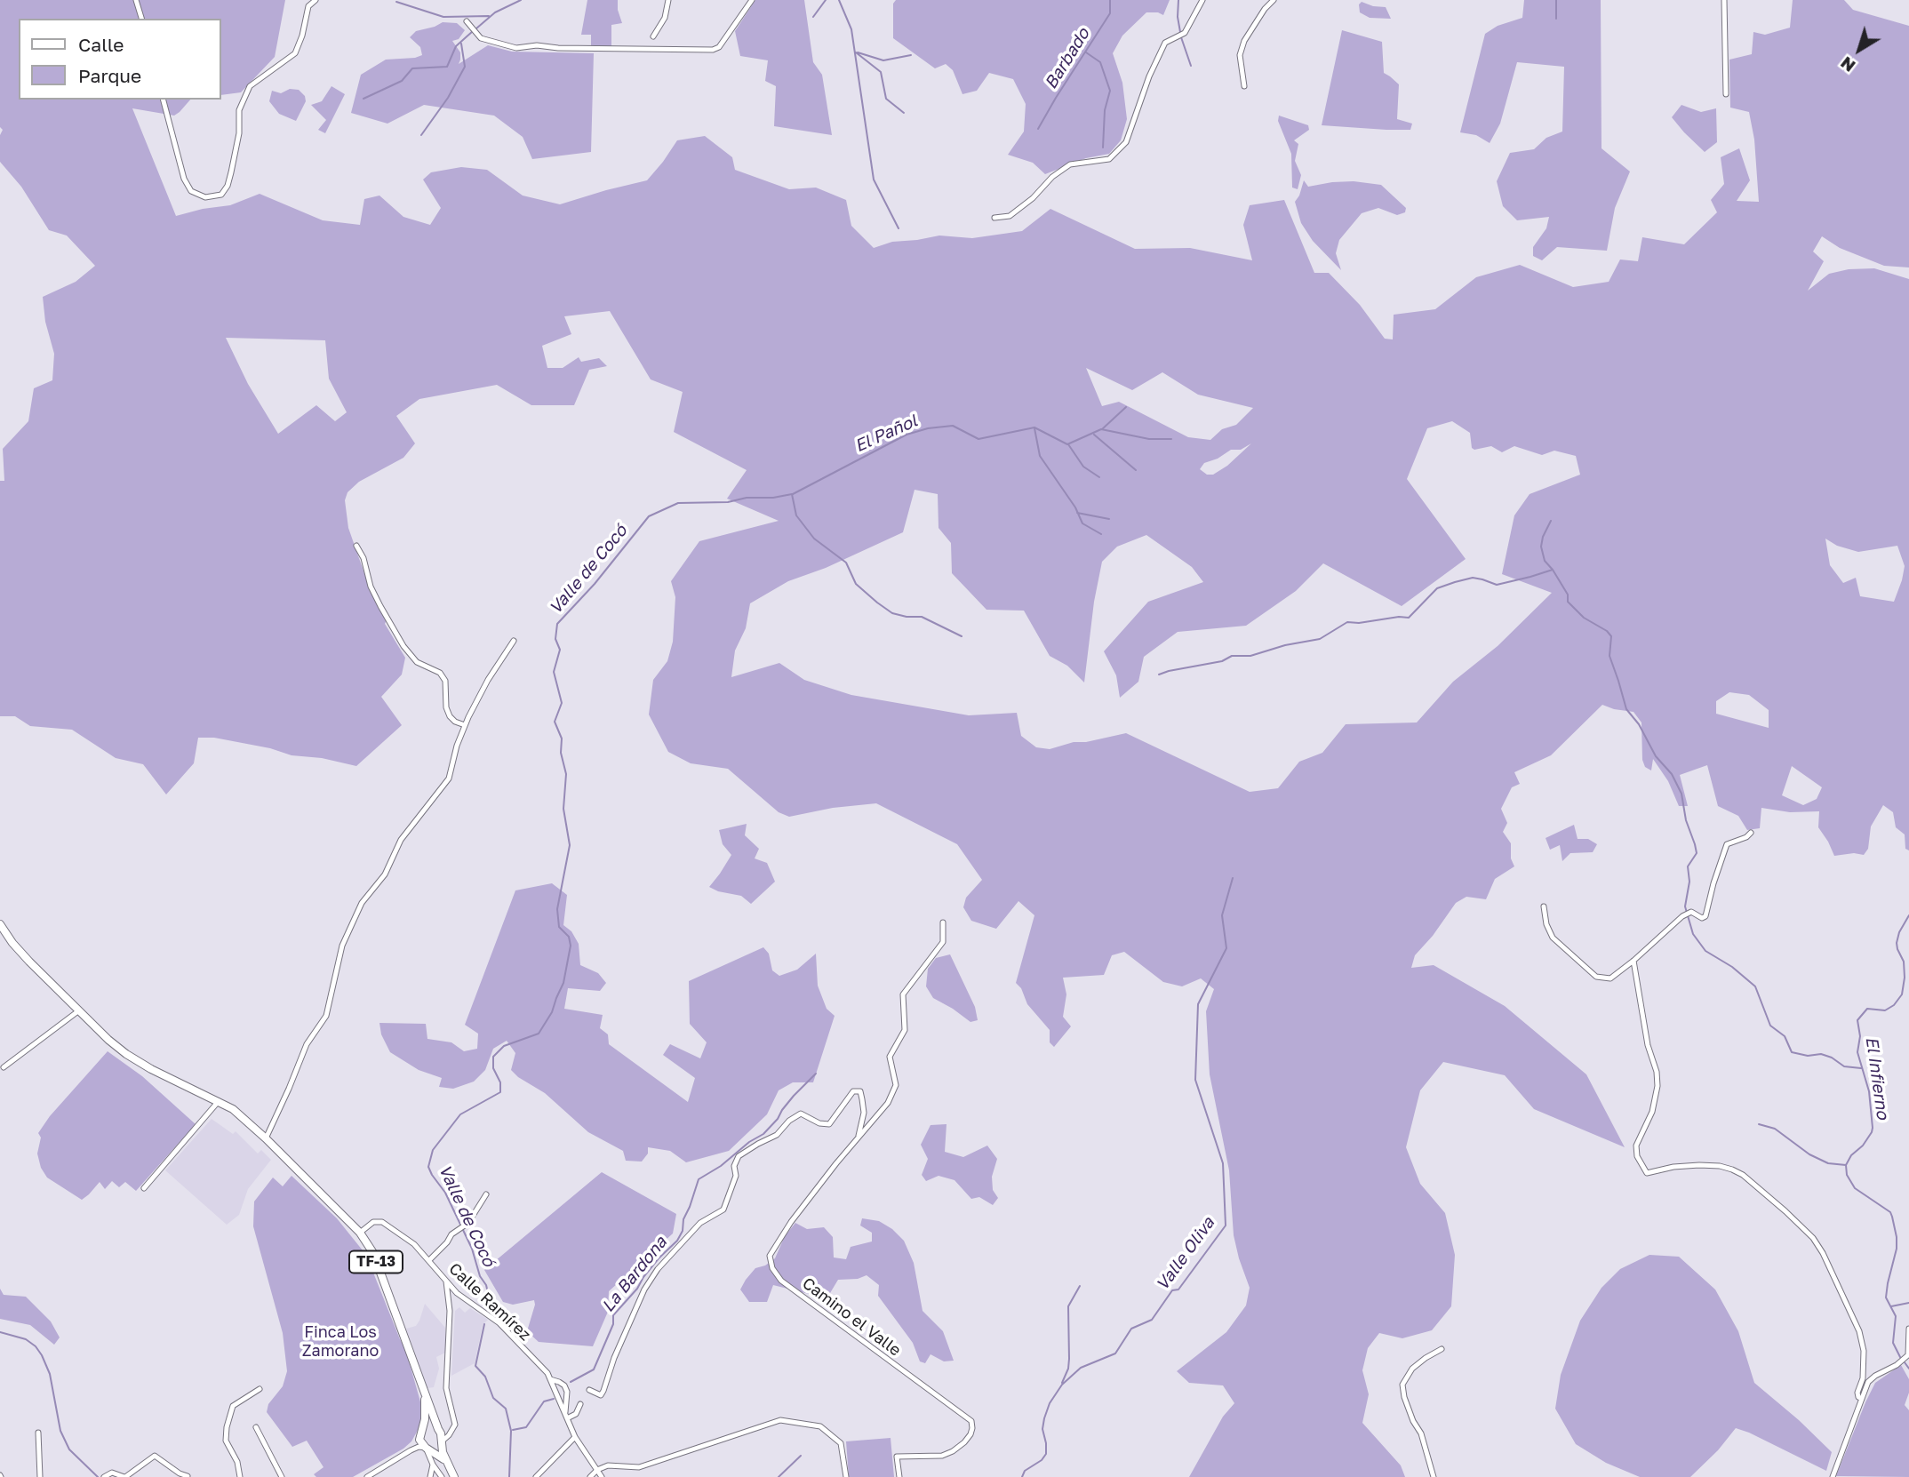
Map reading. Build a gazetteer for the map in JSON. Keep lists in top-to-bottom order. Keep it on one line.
{"streets":{"main road":["TF-13"],"street":["Calle Ramírez","Camino el Valle"]},"crossings":[["TF-13","Calle Ramírez"]],"water":["Barbado","El Pañol","Valle de Cocó","El Infierno","Valle Oliva","La Bardona"],"parks":["Finca Los Zamorano"],"legend":["Calle","Parque"],"north":"bottom left"}
